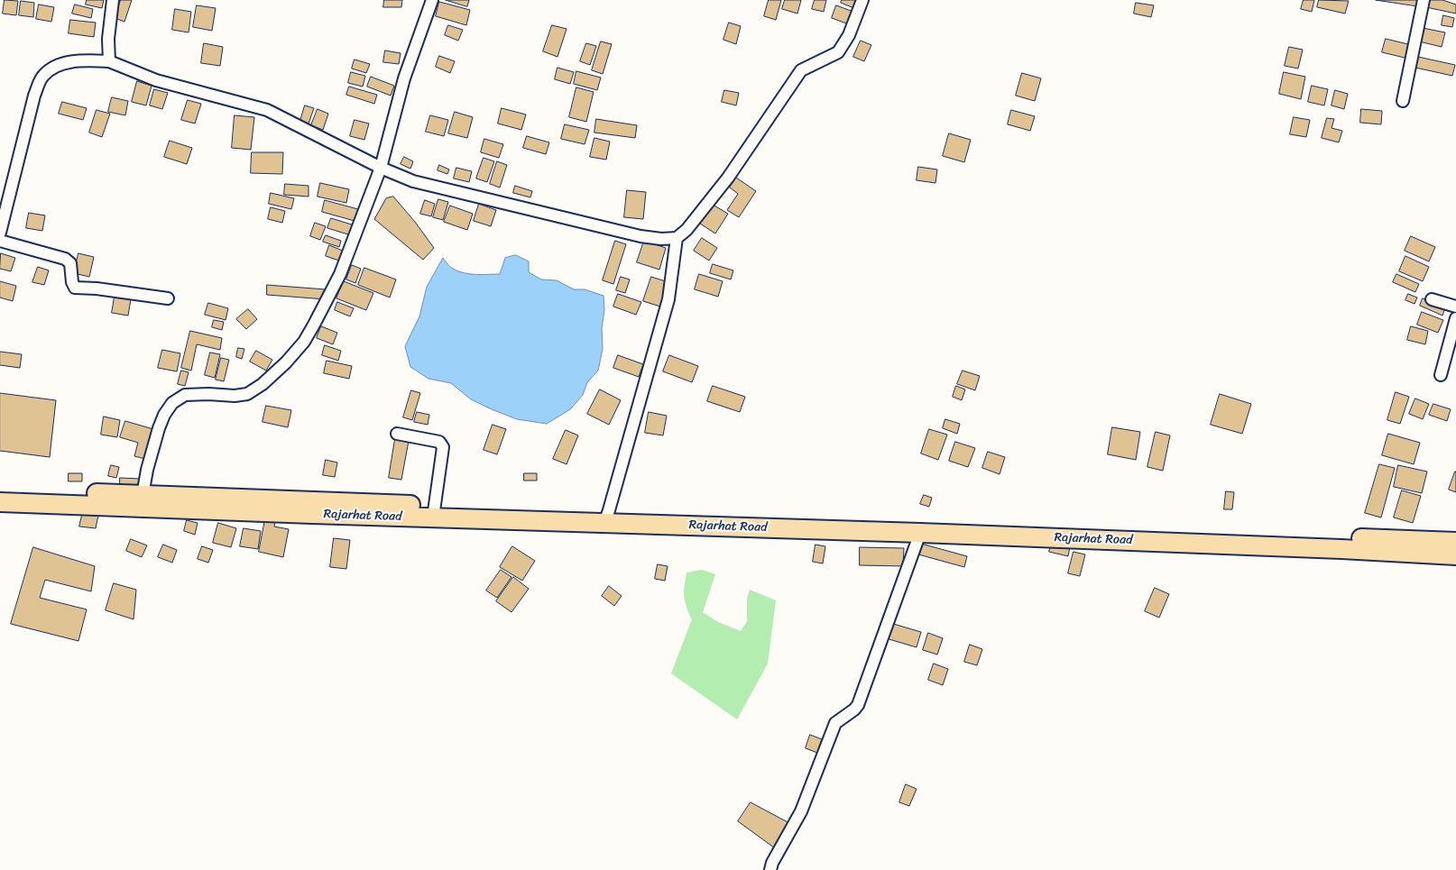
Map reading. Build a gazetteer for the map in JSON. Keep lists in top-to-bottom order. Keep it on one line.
{"streets":{"main road":["Rajarhat Road"]}}
